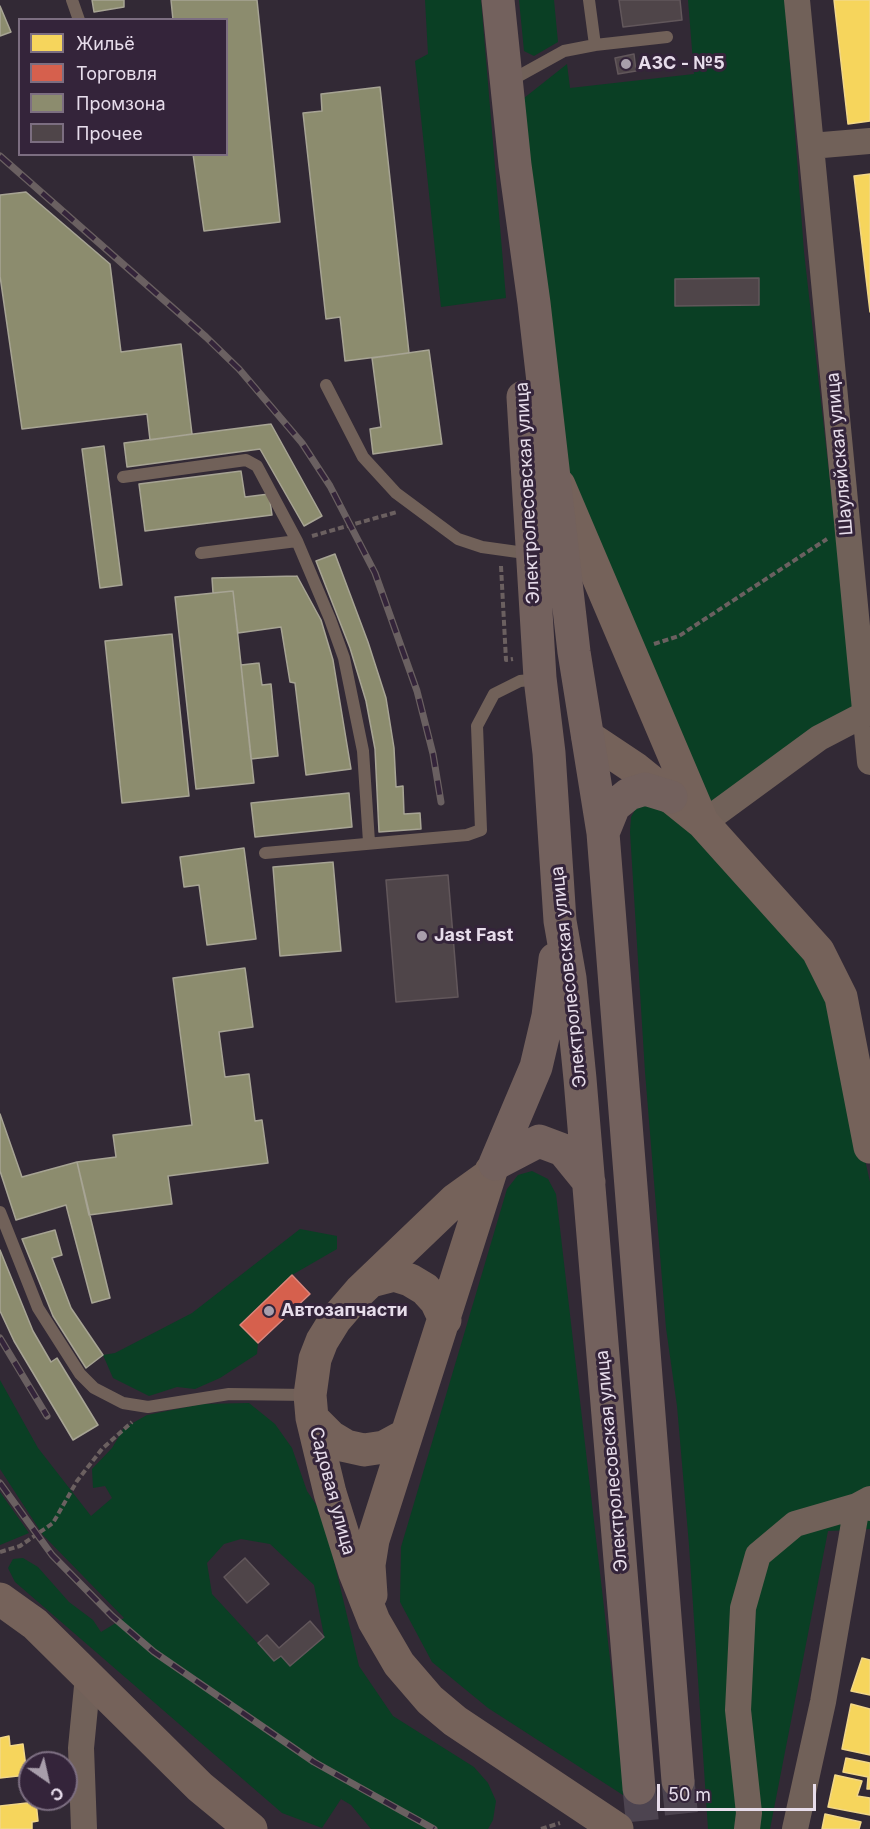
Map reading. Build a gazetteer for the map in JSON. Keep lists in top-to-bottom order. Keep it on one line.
{"streets":{"main road":["Электролесовская улица"],"street":["Шауляйская улица","Садовая улица"]},"places":["АЗС - №5","Jast Fast","Автозапчасти"],"legend":["Жильё","Торговля","Промзона","Прочее"],"scale_bar":"50 m","north":"bottom right"}
